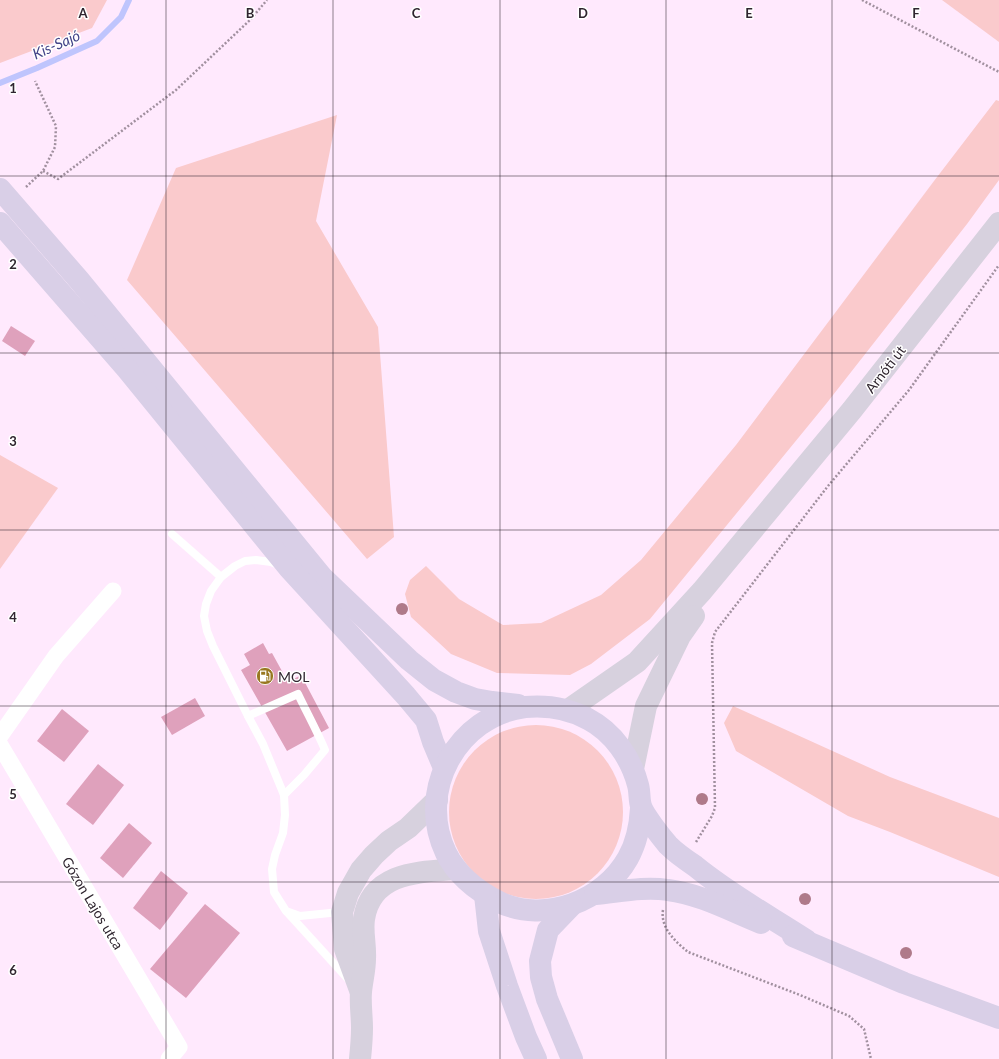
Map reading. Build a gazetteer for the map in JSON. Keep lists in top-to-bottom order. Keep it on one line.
{"streets":{"main road":["Arnóti út"],"street":["Gózon Lajos utca"]},"water":["Kis-Sajó"],"places":{"fuel station":["MOL"]},"grid":{"columns":["A","B","C","D","E","F"],"rows":["1","2","3","4","5","6"]}}
